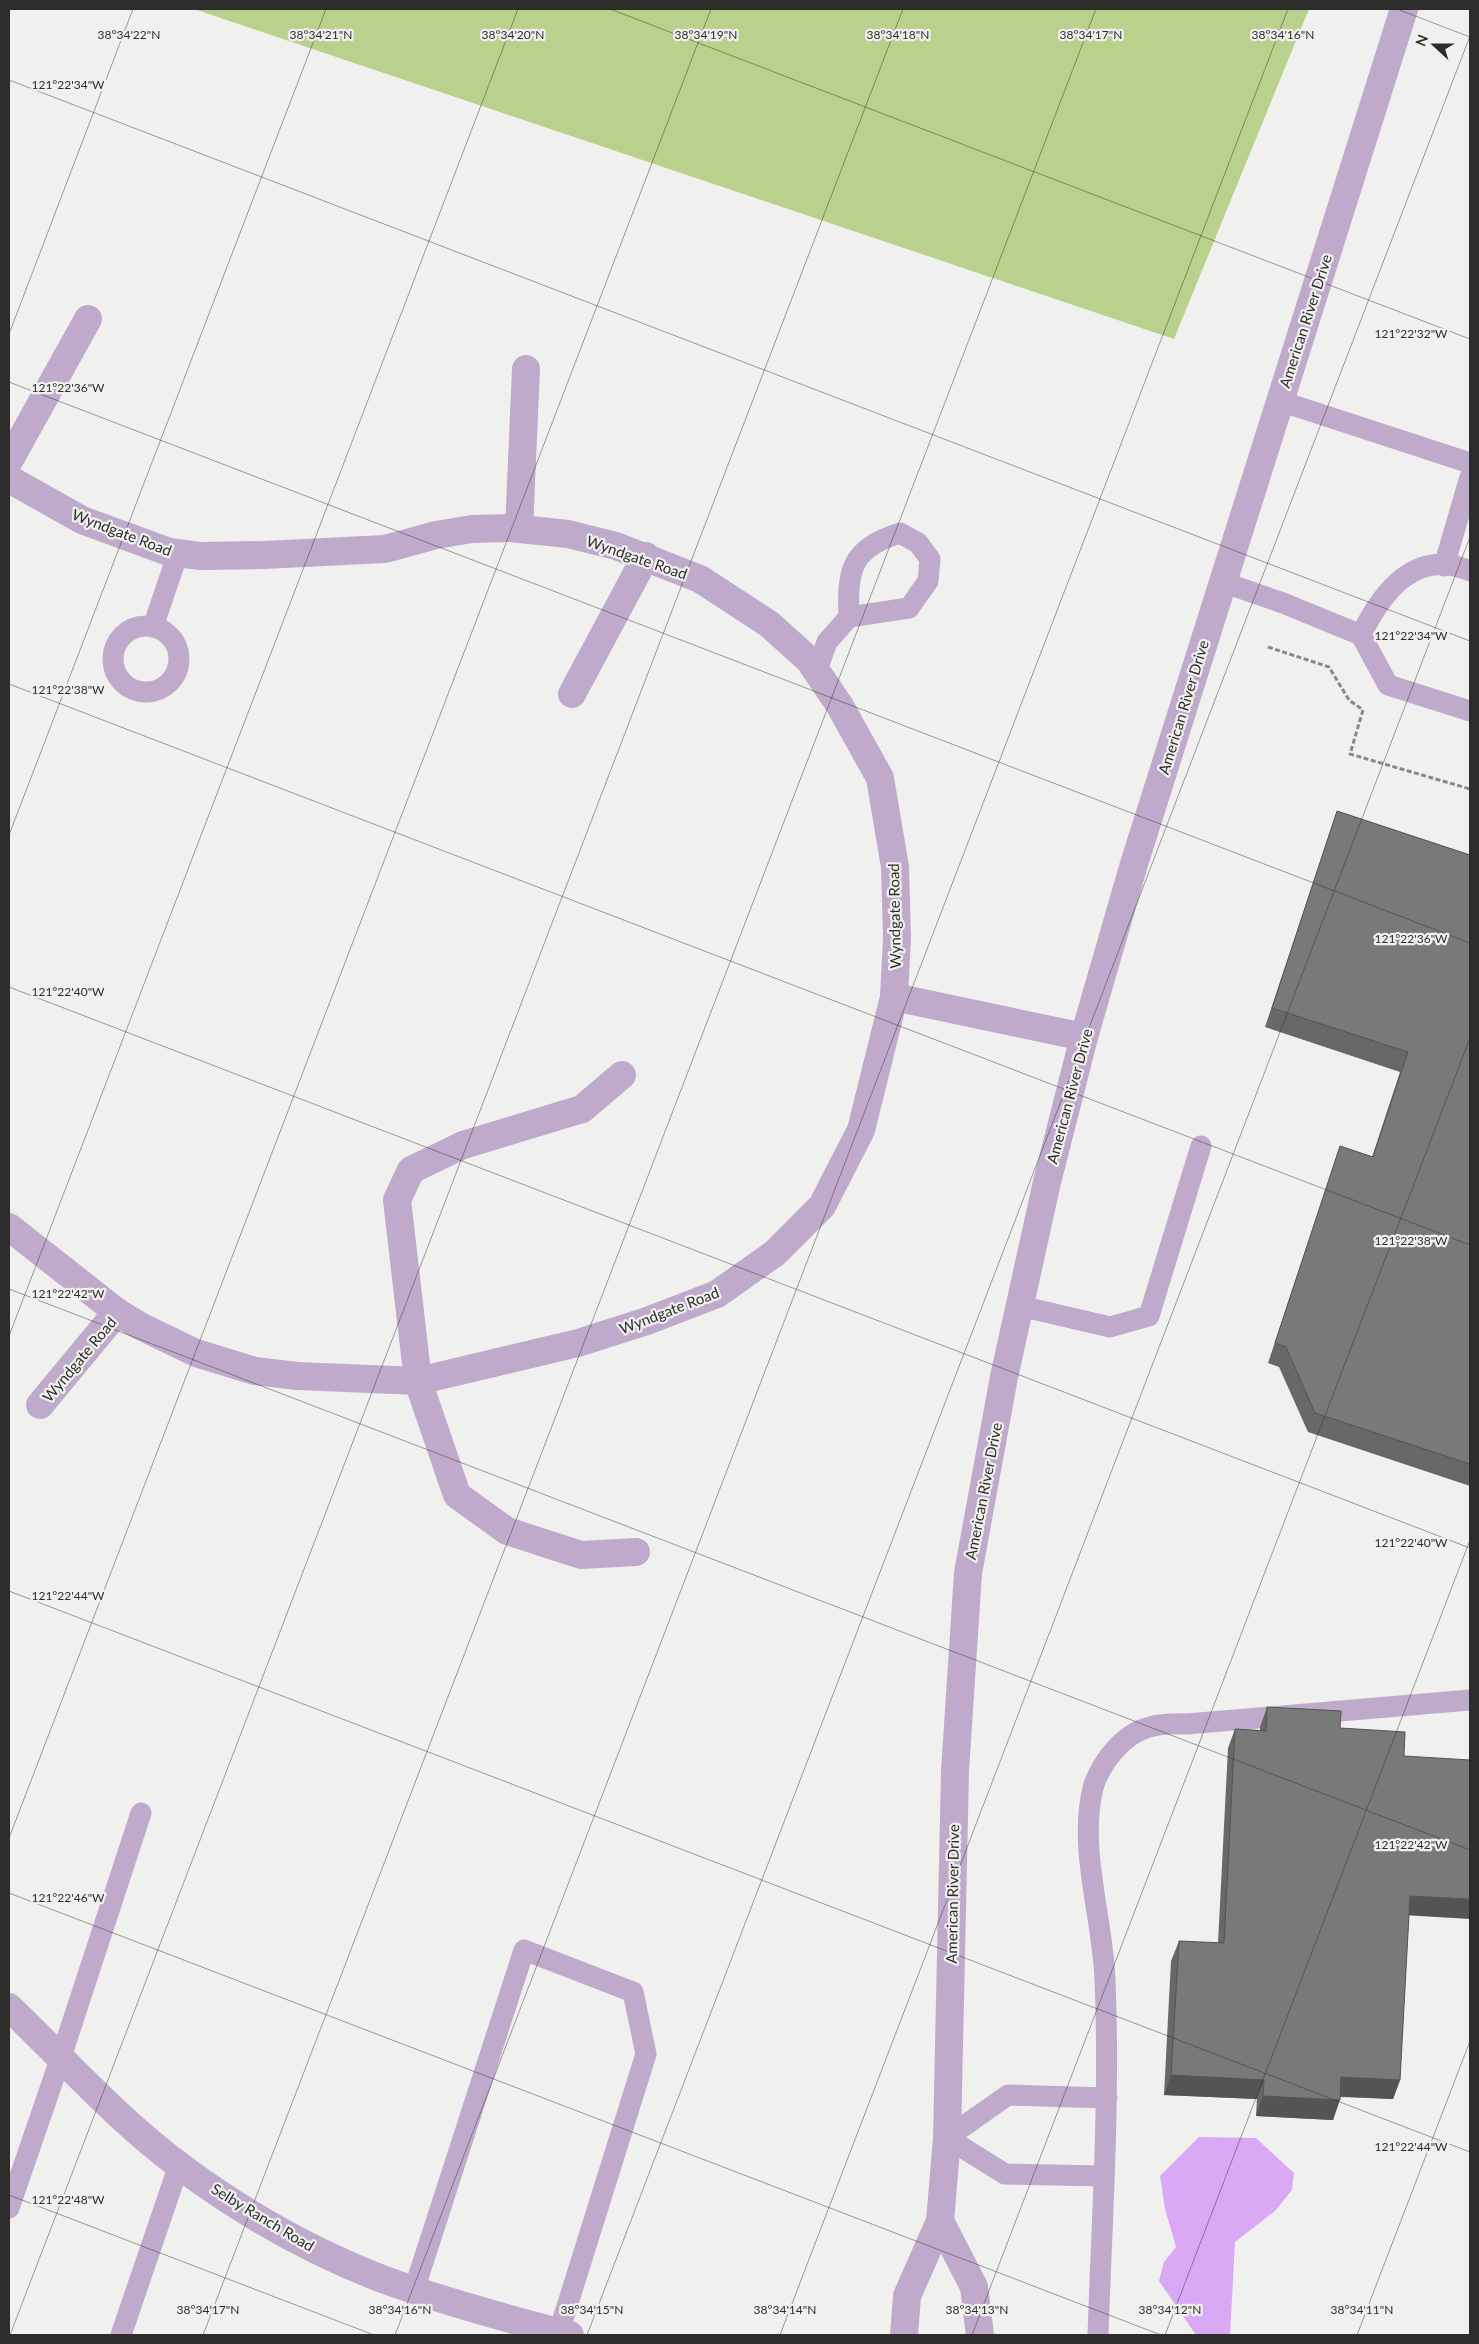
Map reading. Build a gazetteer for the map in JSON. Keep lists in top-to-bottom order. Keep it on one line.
{"streets":{"street":["American River Drive","Wyndgate Road","Selby Ranch Road"]},"north":"left","coordinates":["38°34'21\"N","38°34'22\"N","38°34'20\"N","38°34'19\"N","38°34'18\"N","38°34'17\"N","38°34'16\"N","121°22'34\"W","121°22'32\"W","121°22'36\"W","121°22'38\"W","121°22'40\"W","121°22'42\"W","121°22'44\"W","121°22'46\"W","121°22'48\"W","38°34'15\"N","38°34'14\"N","38°34'13\"N","38°34'12\"N","38°34'11\"N"]}
